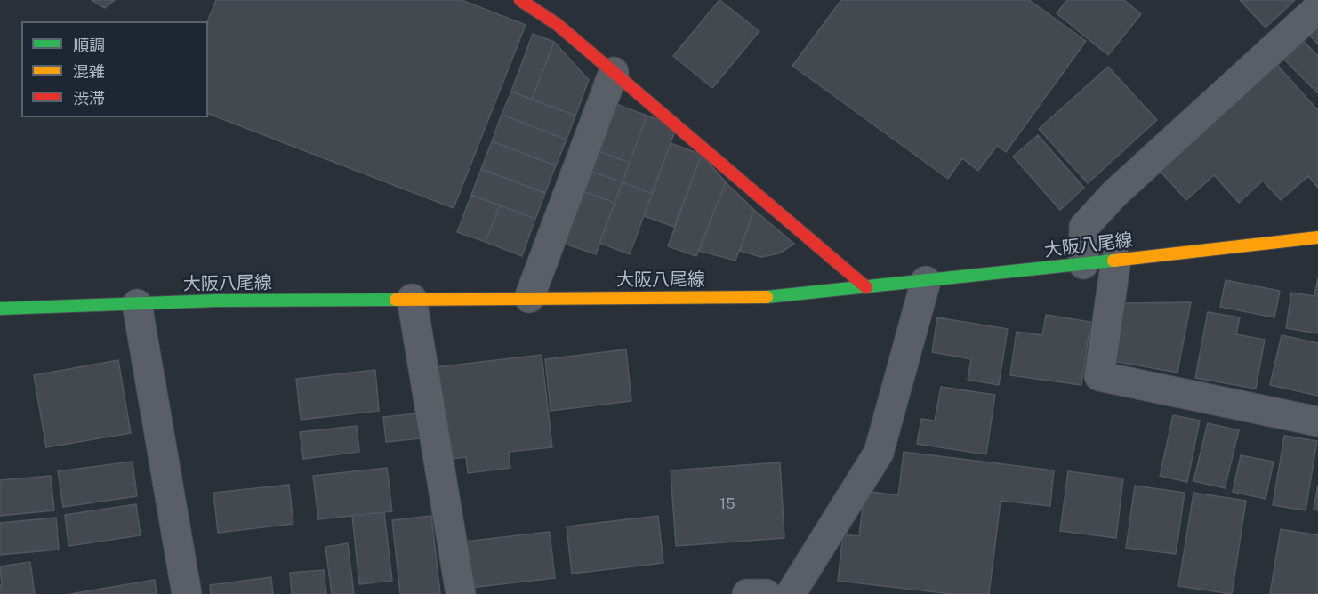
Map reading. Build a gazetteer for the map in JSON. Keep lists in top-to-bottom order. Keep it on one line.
{"streets":{"main road":["大阪八尾線"]},"house_numbers":["15"],"legend":["順調","混雑","渋滞"]}
